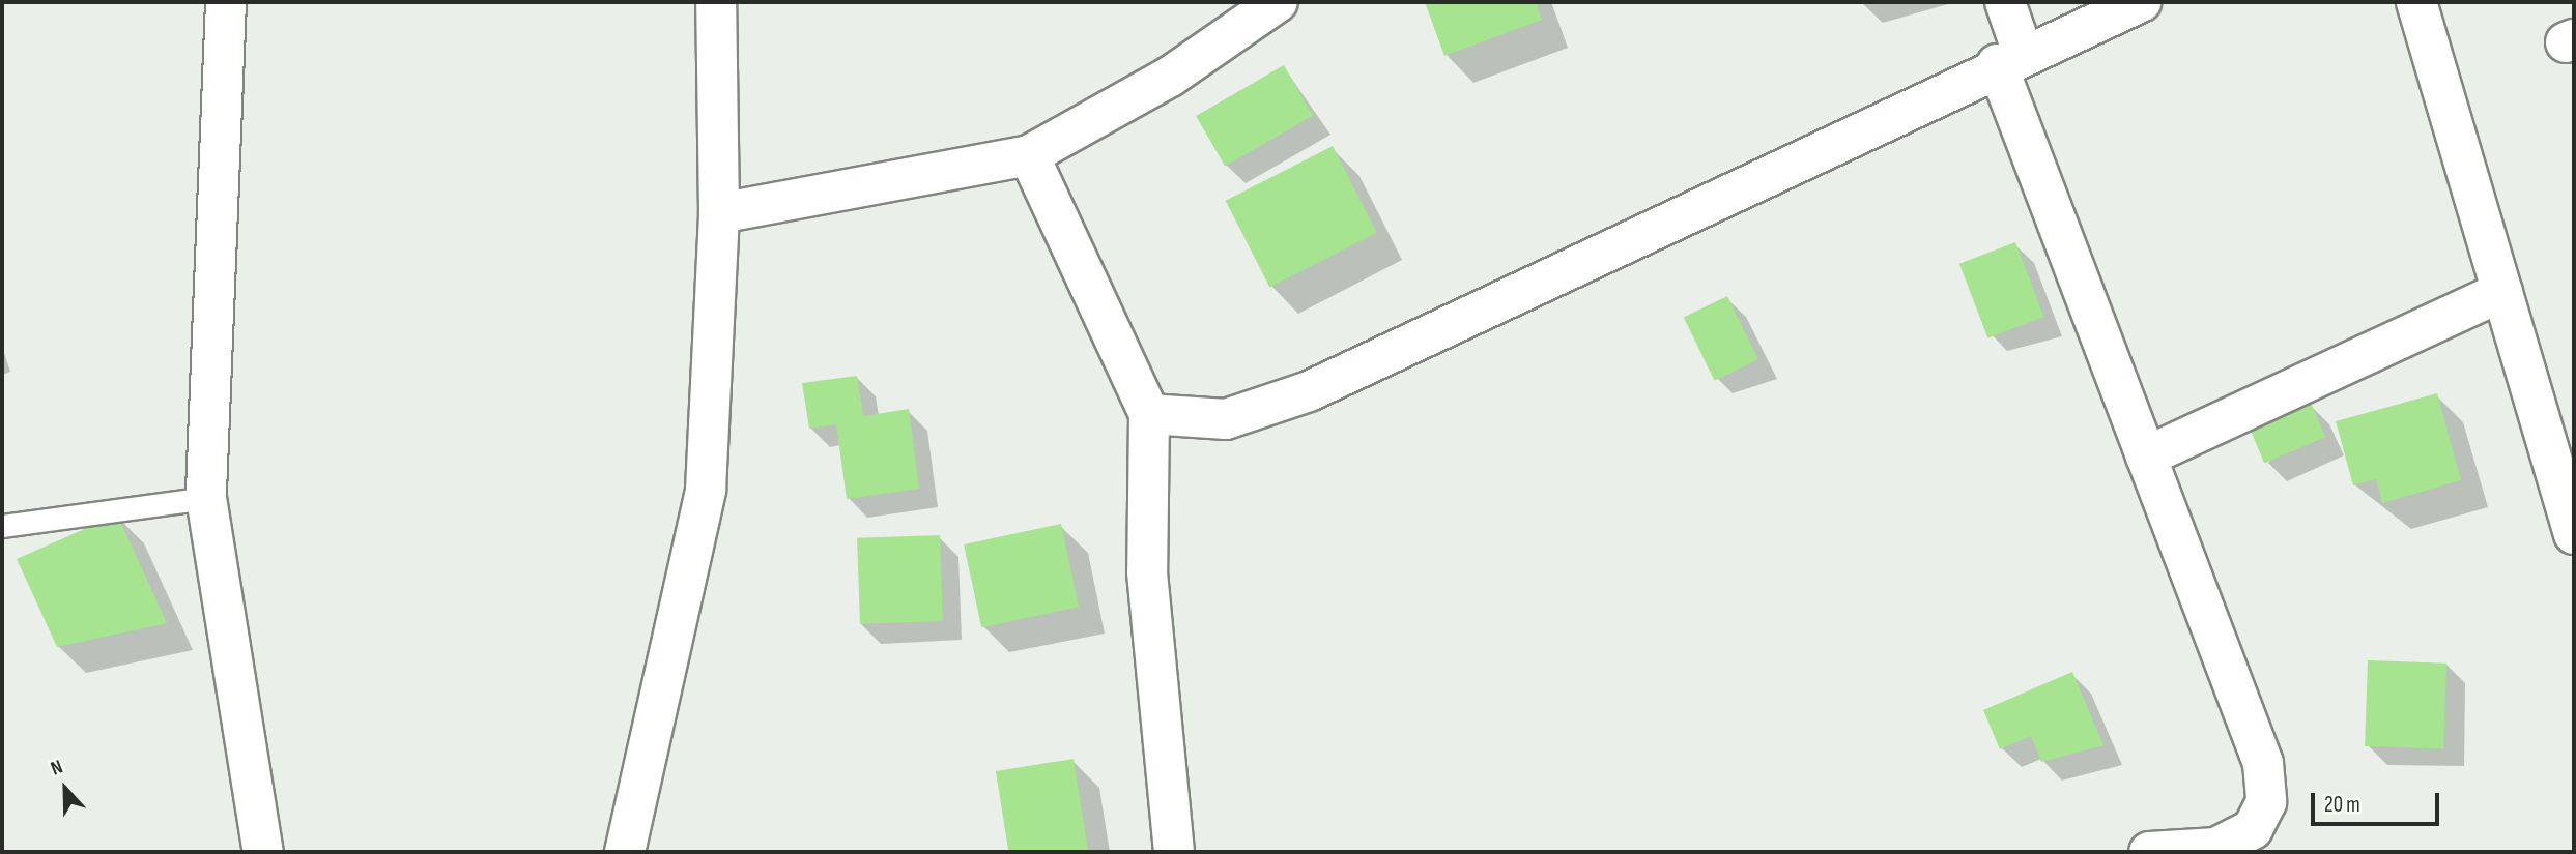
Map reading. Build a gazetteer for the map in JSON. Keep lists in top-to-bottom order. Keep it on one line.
{"scale_bar":"20 m","north":"top"}
